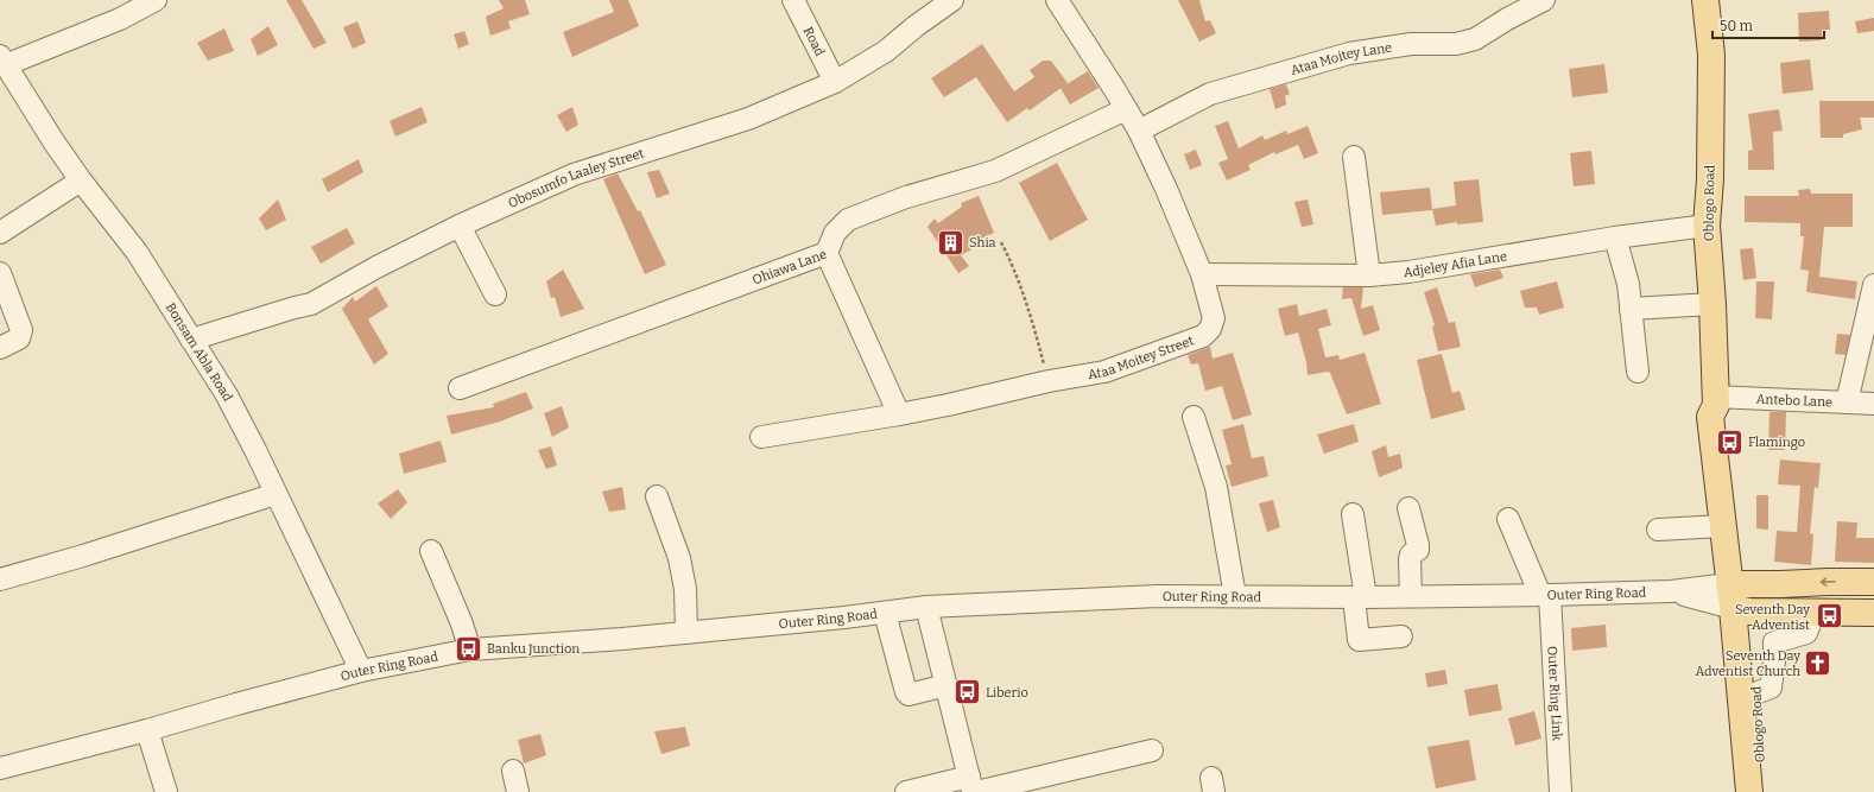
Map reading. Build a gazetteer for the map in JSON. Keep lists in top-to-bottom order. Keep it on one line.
{"streets":{"main road":["Oblogo Road","Outer Ring Road"],"street":["Road","Ataa Moitey Lane","Obosumfo Laaley Street","Adjeley Afia Lane","Ohiawa Lane","Bonsam Abla Road","Ataa Moitey Street","Antebo Lane","Outer Ring Link"]},"crossings":[["Road","Obosumfo Laaley Street"],["Ataa Moitey Lane","Ataa Moitey Street"],["Obosumfo Laaley Street","Bonsam Abla Road"],["Oblogo Road","Adjeley Afia Lane"],["Oblogo Road","Antebo Lane"],["Oblogo Road","Outer Ring Road"],["Adjeley Afia Lane","Ataa Moitey Street"],["Ohiawa Lane","Ataa Moitey Street"],["Bonsam Abla Road","Outer Ring Road"],["Outer Ring Road","Outer Ring Link"]],"places":{"building":["Shia"],"bus stop":["Flamingo","Seventh Day Adventist","Banku Junction","Liberio"],"church":["Seventh Day Adventist Church"]},"scale_bar":"50 m"}
